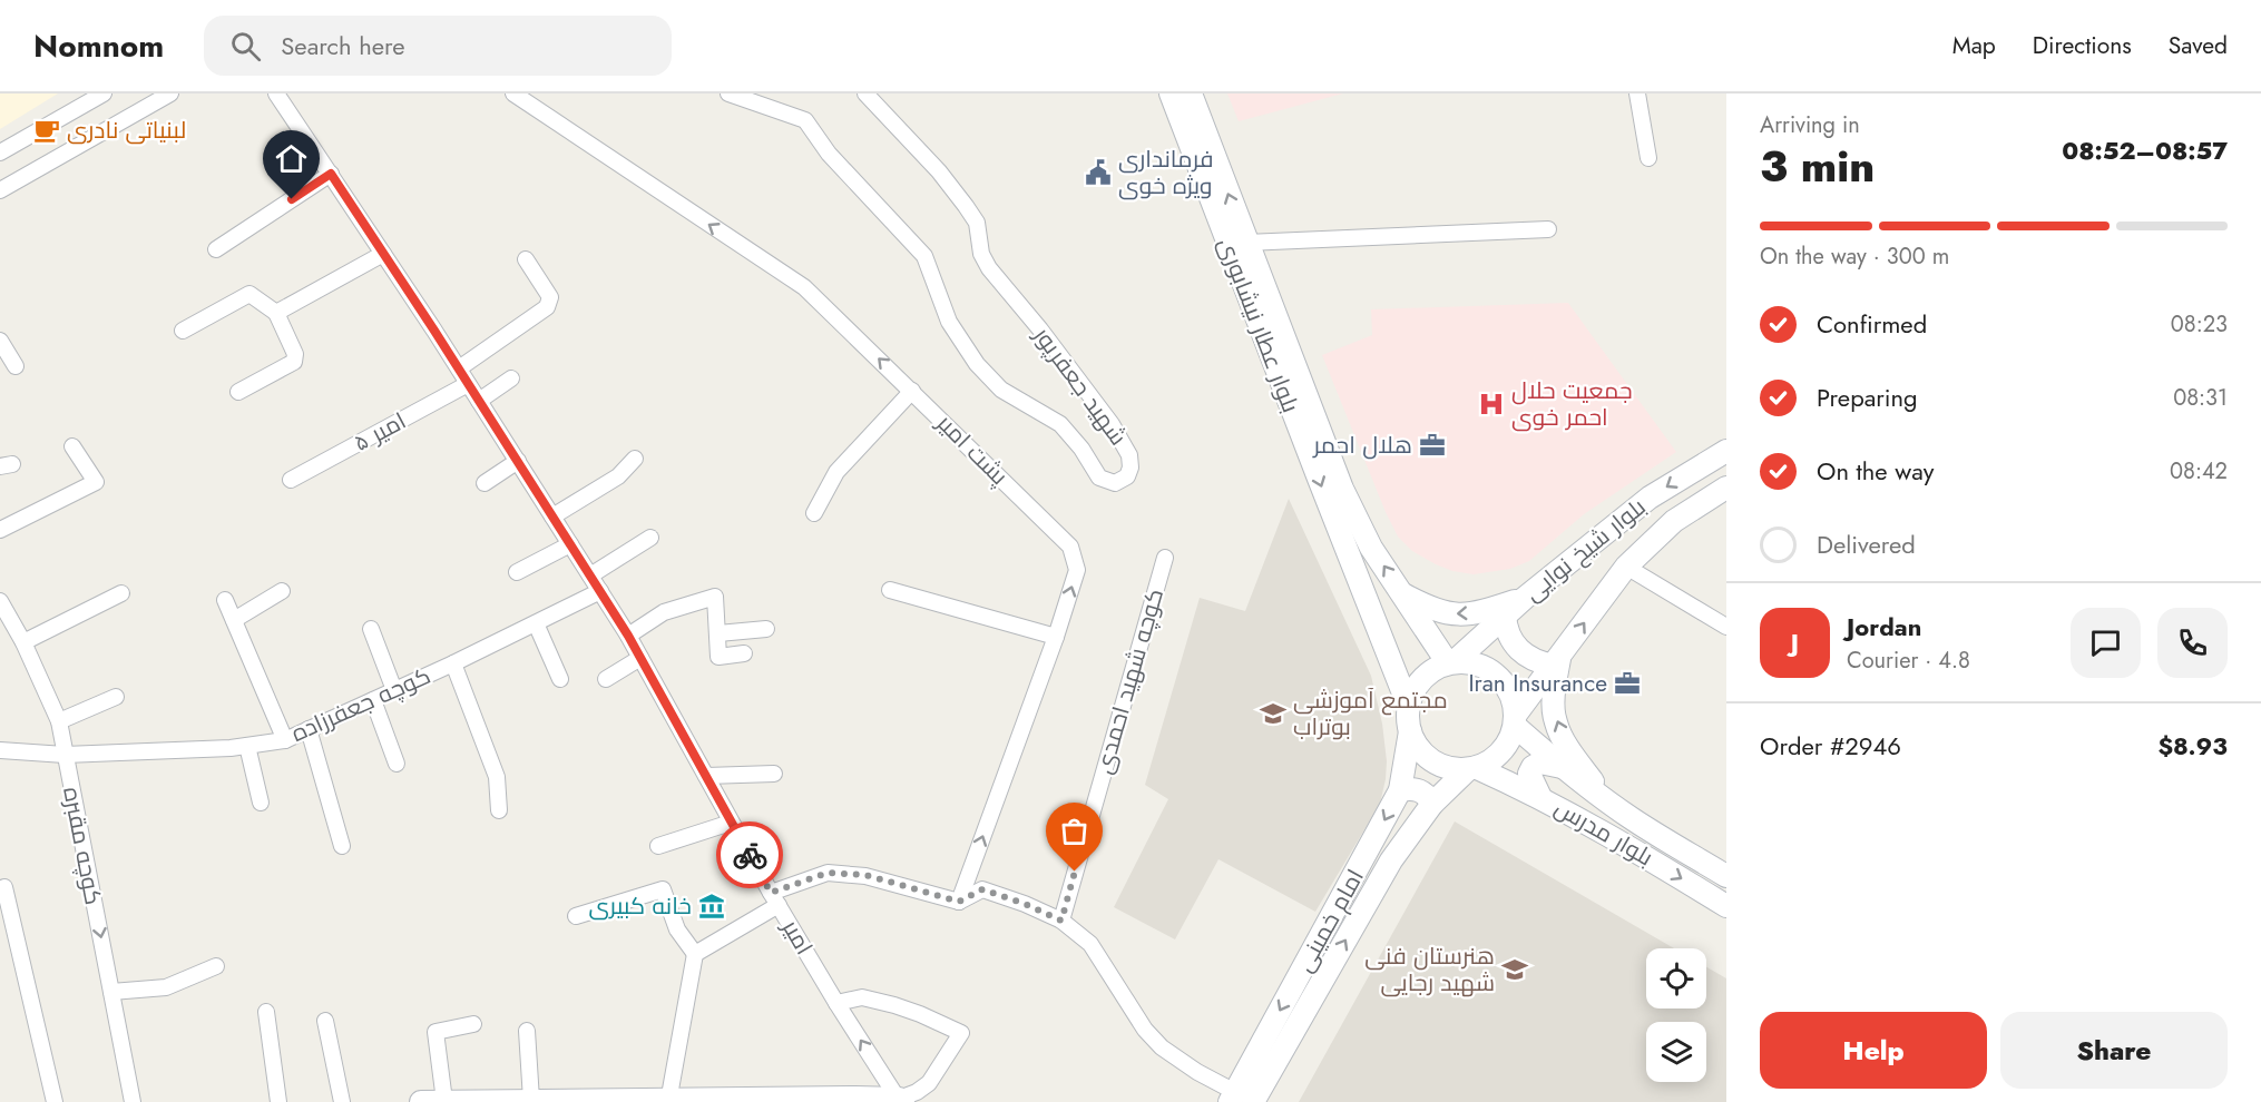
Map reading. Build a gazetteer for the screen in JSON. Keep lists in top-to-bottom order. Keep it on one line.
{"streets":{"main road":["بلوار عطار نیشابوری","بلوار شیخ نوایی","بلوار مدرس","امام خمینی"],"street":["شهید جعفرپور","امیر ۵","پشت امیر","کوچه شهید احمدی","کوچه جعفرزاده","کوچه مقبره","امیر"]},"crossings":[["بلوار عطار نیشابوری","بلوار شیخ نوایی"],["بلوار عطار نیشابوری","بلوار مدرس"],["بلوار عطار نیشابوری","امام خمینی"],["امیر ۵","امیر"],["بلوار شیخ نوایی","بلوار مدرس"],["بلوار شیخ نوایی","امام خمینی"],["کوچه جعفرزاده","کوچه مقبره"],["کوچه جعفرزاده","امیر"],["بلوار مدرس","امام خمینی"]],"one_way":["پشت امیر"],"places":{"cafe":["لبنیاتی نادری"],"public building":["فرمانداری ویژه خوی"],"hospital":["جمعیت حلال احمر خوی"],"office":["هلال احمر","Iran Insurance"],"school or university":["مجتمع آموزشی بوتراب","هنرستان فنی شهید رجایی"],"museum":["خانه کبیری"]},"page":{"header":"Nomnom","search":"Search here","nav":["Map","Directions","Saved"],"heading":["3 min","Arriving in","08:52–08:57"],"panel":["Jordan","Courier · 4.8","Order #2946","$8.93"],"bar":"On the way · 300 m","list":[["Confirmed","08:23"],["Preparing","08:31"],["On the way","08:42"],"Delivered"],"round":"J","buttons":["Help","Share"]}}
